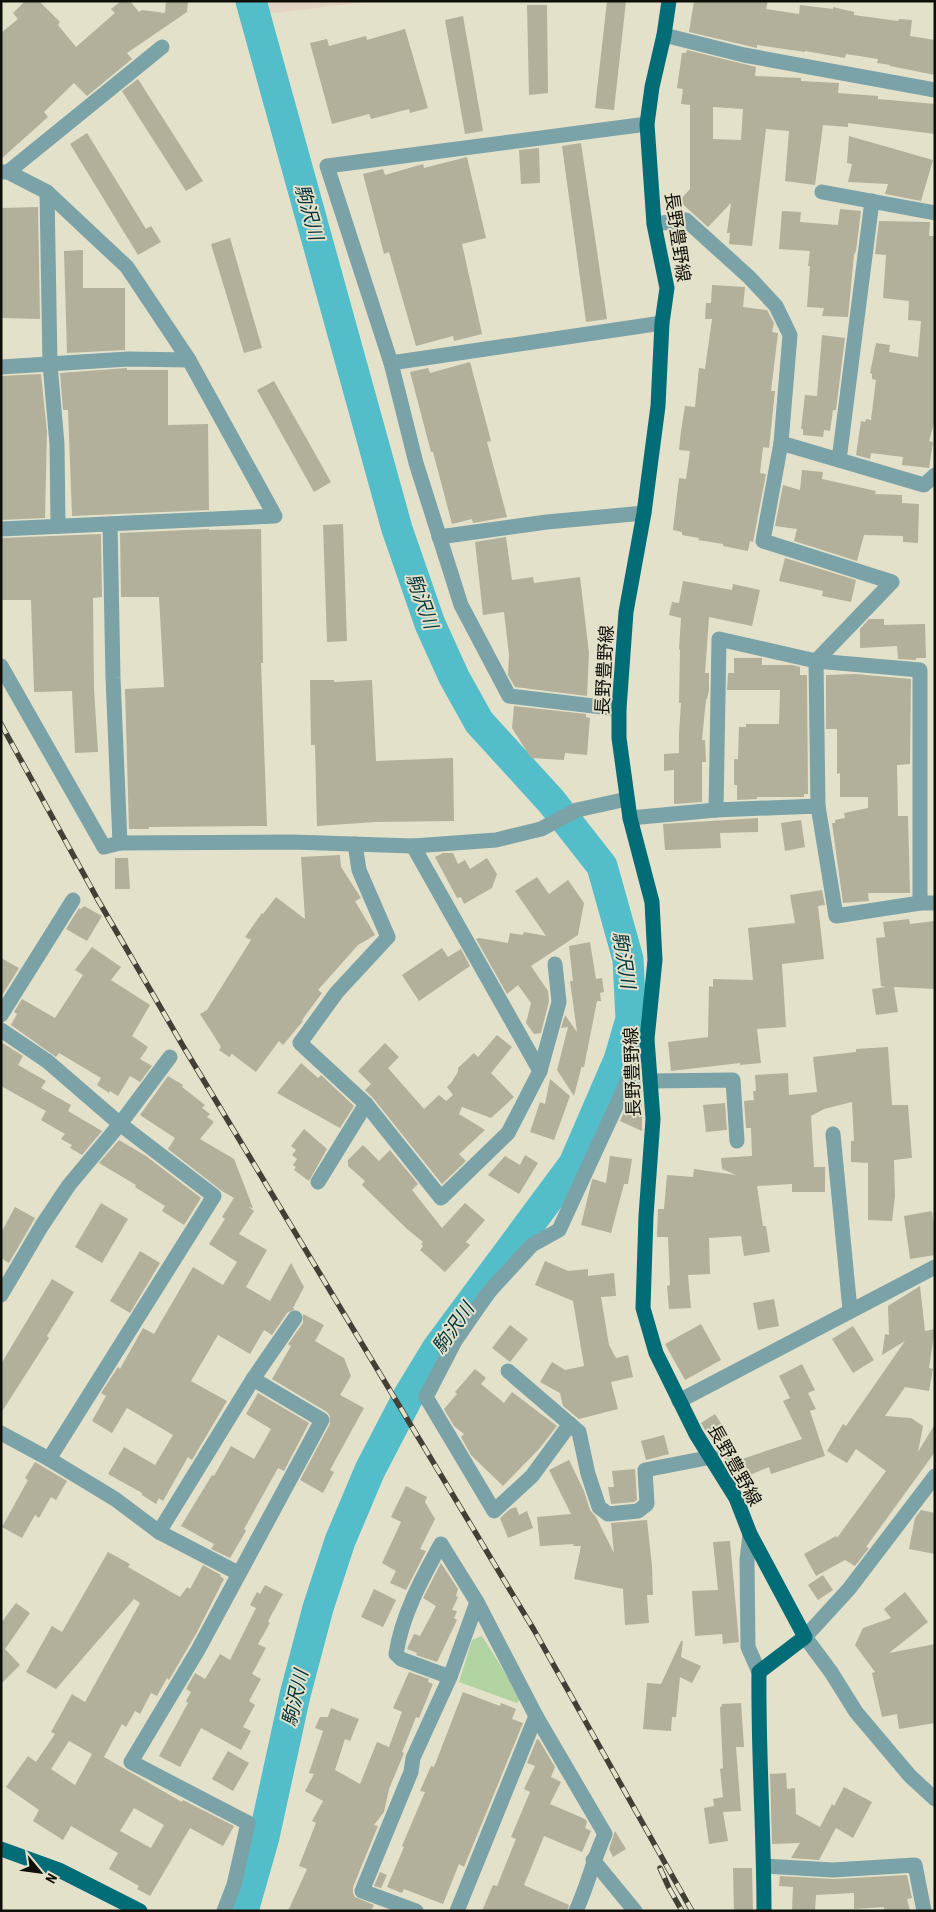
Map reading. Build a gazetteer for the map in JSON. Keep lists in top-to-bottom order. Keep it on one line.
{"streets":{"main road":["長野豊野線"]},"water":["駒沢川"],"north":"bottom right"}
